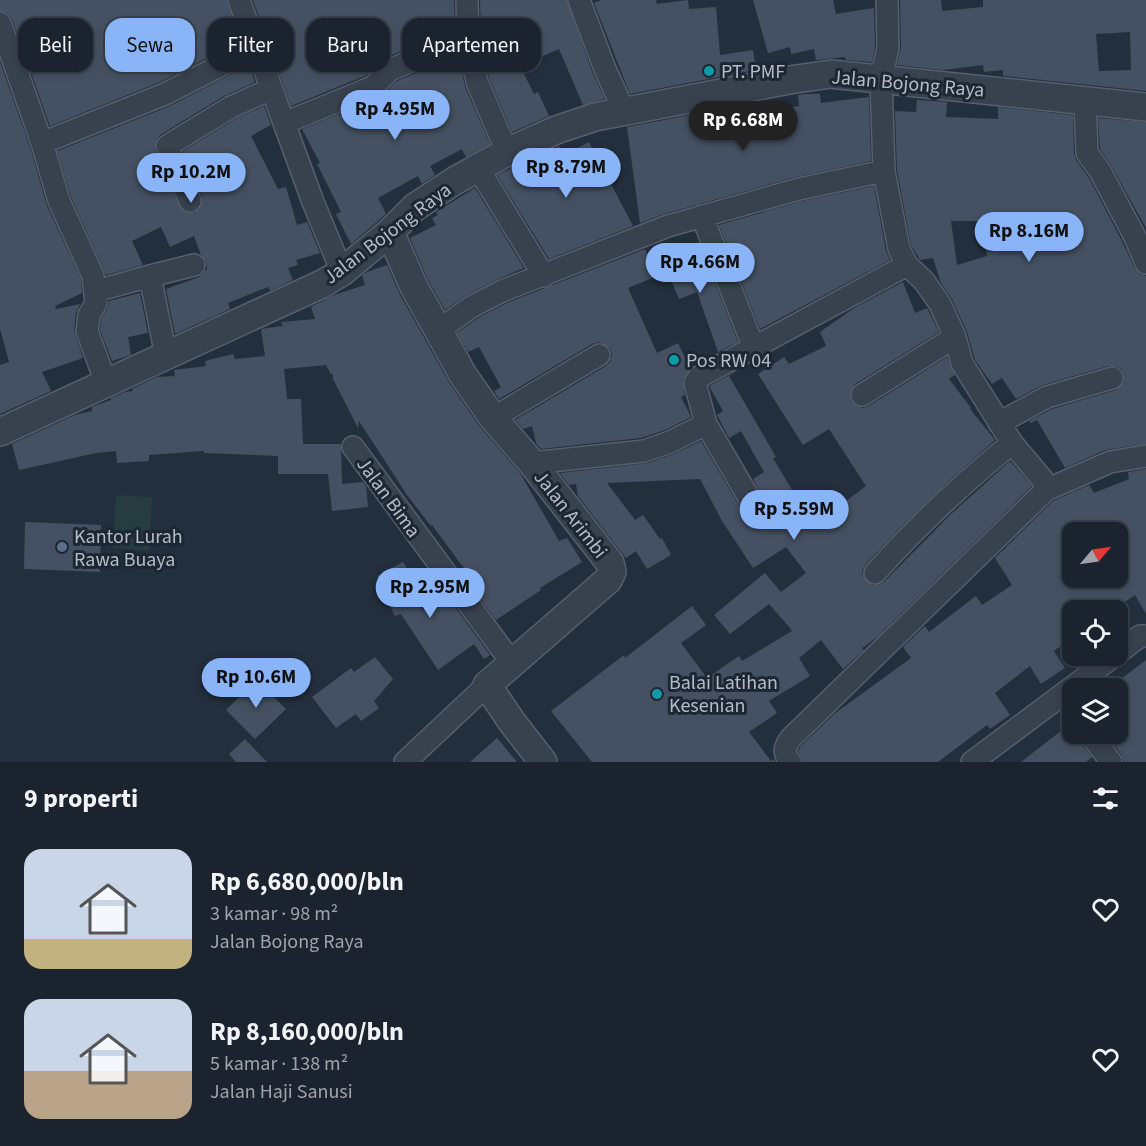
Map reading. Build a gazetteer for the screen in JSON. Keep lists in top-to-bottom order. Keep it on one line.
{"streets":{"street":["Jalan Bojong Raya","Jalan Bima","Jalan Arimbi"]},"crossings":[["Jalan Bojong Raya","Jalan Arimbi"],["Jalan Bima","Jalan Arimbi"]],"places":["PT. PMF","Pos RW 04","Kantor Lurah Rawa Buaya","Balai Latihan Kesenian"],"north":"top right","page":{"chip":["Beli","Sewa","Filter","Baru","Apartemen"],"price":["Rp 4.95M","Rp 6.68M","Rp 8.79M","Rp 10.2M","Rp 8.16M","Rp 4.66M","Rp 5.59M","Rp 2.95M","Rp 10.6M"],"heading":"9 properti","list":[{"name":"Rp 6,680,000/bln","note":"3 kamar · 98 m² · Jalan Bojong Raya"},{"name":"Rp 8,160,000/bln","note":"5 kamar · 138 m² · Jalan Haji Sanusi"}]}}
